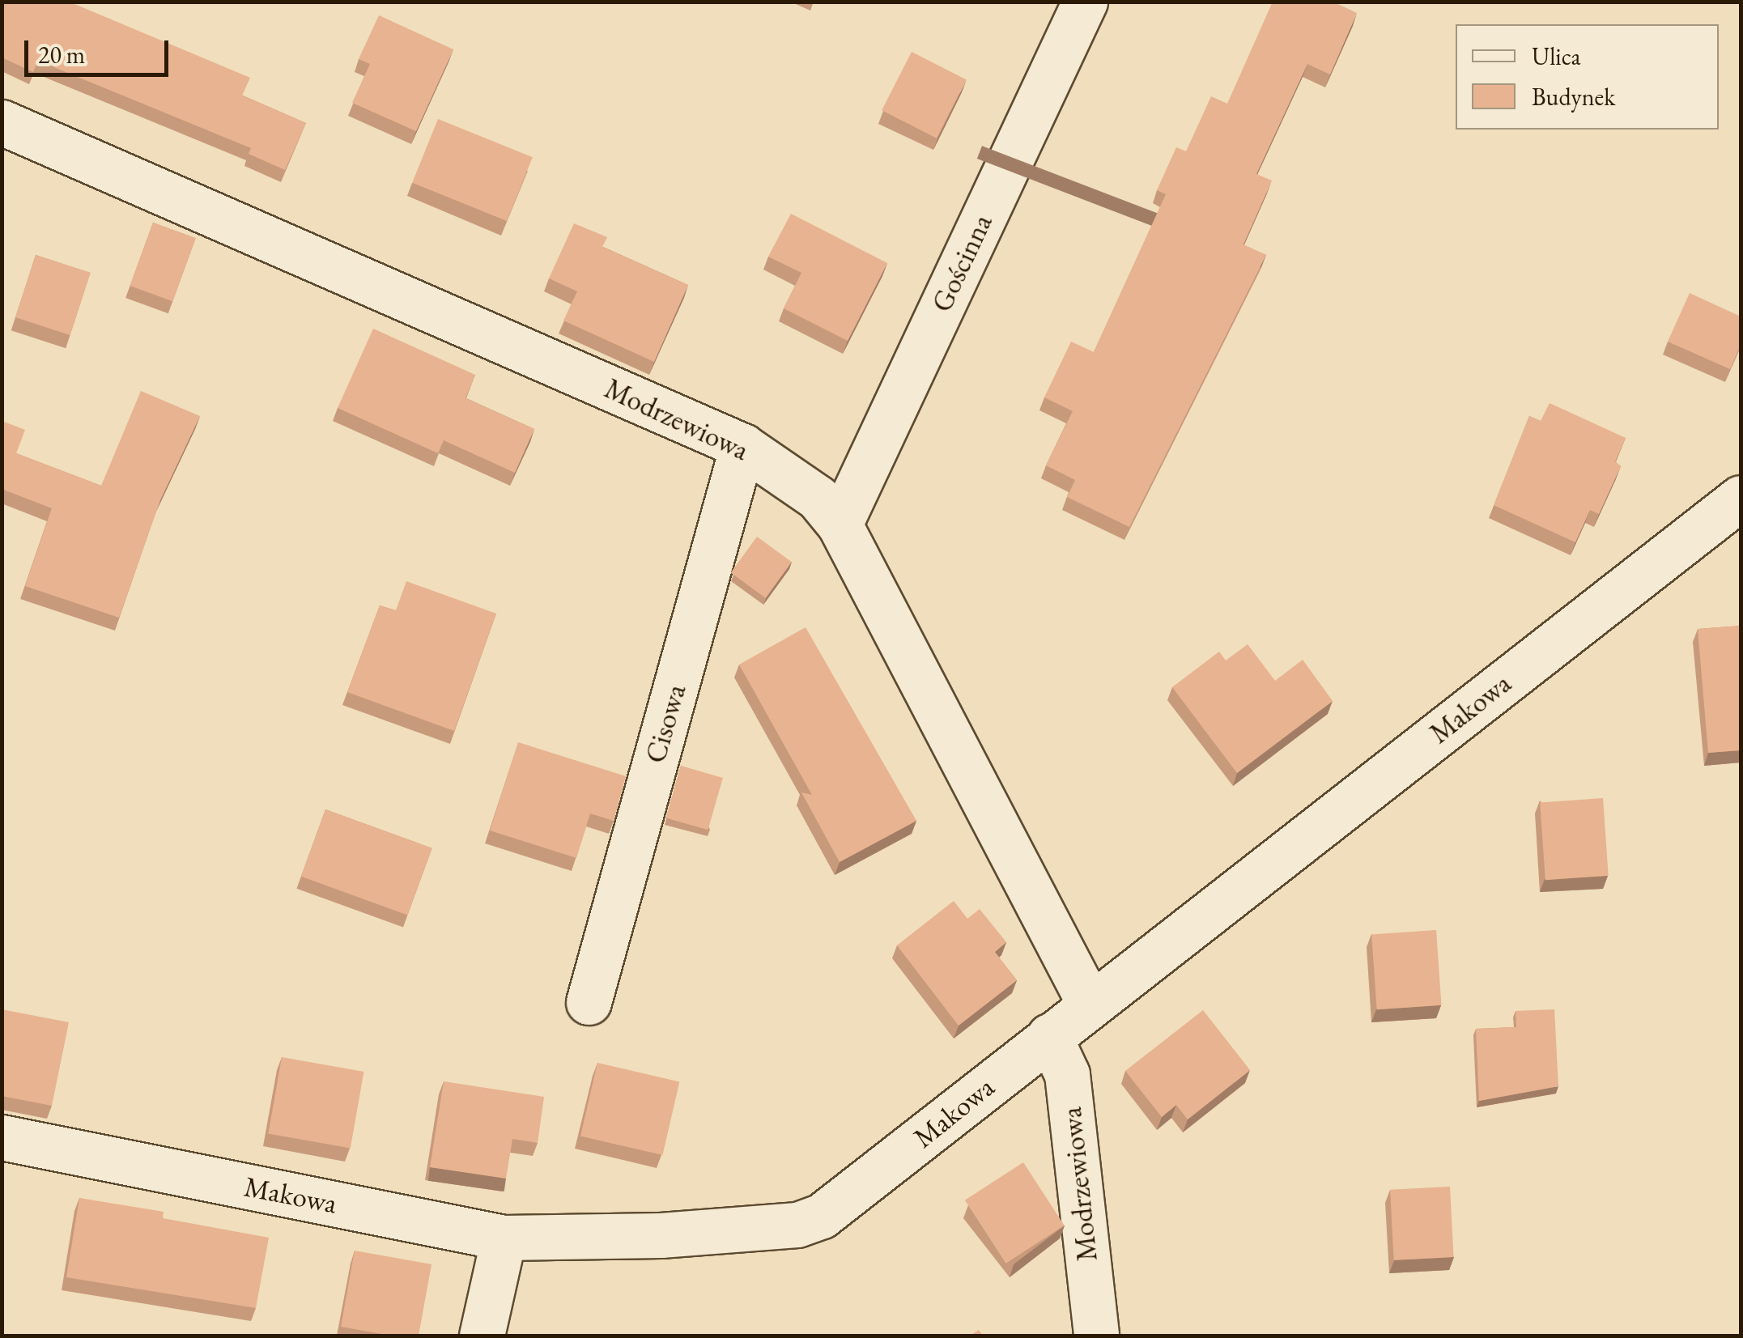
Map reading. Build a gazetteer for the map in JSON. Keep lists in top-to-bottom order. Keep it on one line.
{"streets":{"street":["Gościnna","Modrzewiowa","Makowa","Cisowa"]},"crossings":[["Gościnna","Modrzewiowa"],["Modrzewiowa","Makowa"],["Modrzewiowa","Cisowa"]],"legend":["Ulica","Budynek"],"scale_bar":"20 m"}
